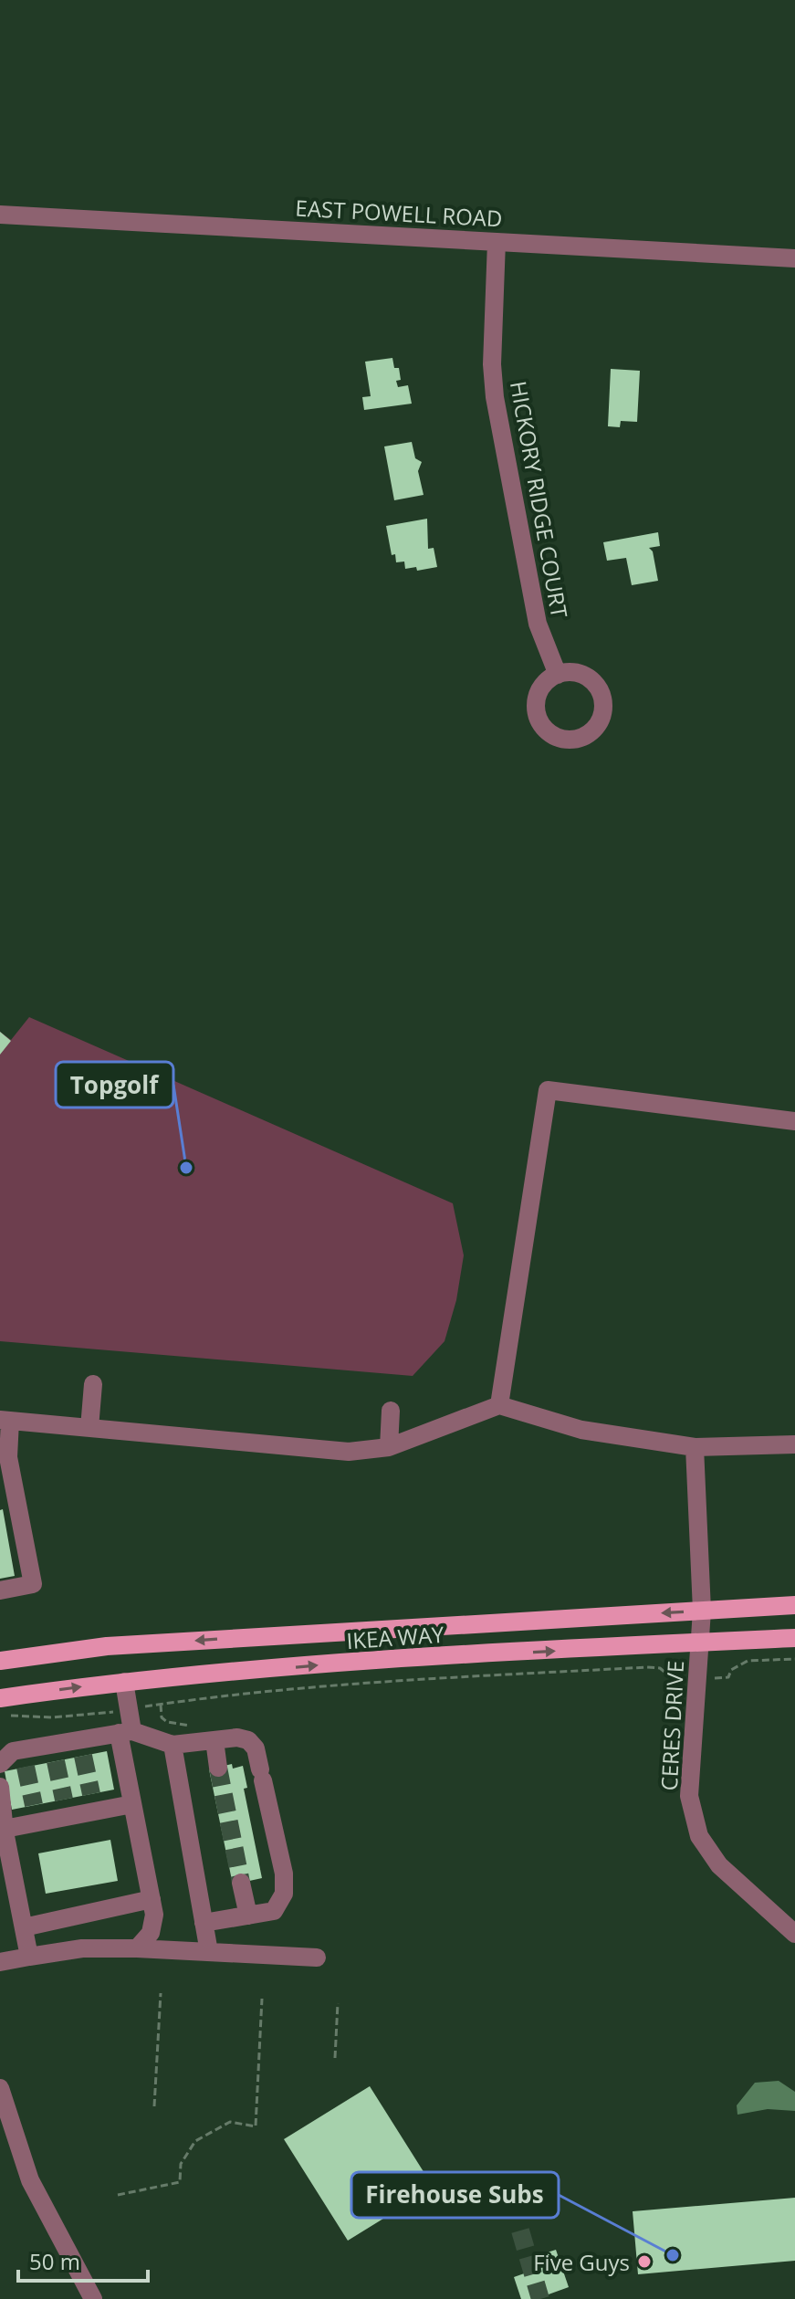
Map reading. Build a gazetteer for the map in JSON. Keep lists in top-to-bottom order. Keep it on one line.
{"streets":{"main road":["IKEA WAY"],"street":["EAST POWELL ROAD","HICKORY RIDGE COURT","CERES DRIVE"]},"crossings":[["EAST POWELL ROAD","HICKORY RIDGE COURT"],["IKEA WAY","CERES DRIVE"]],"places":["Topgolf","Firehouse Subs","Five Guys"],"scale_bar":"50 m"}
